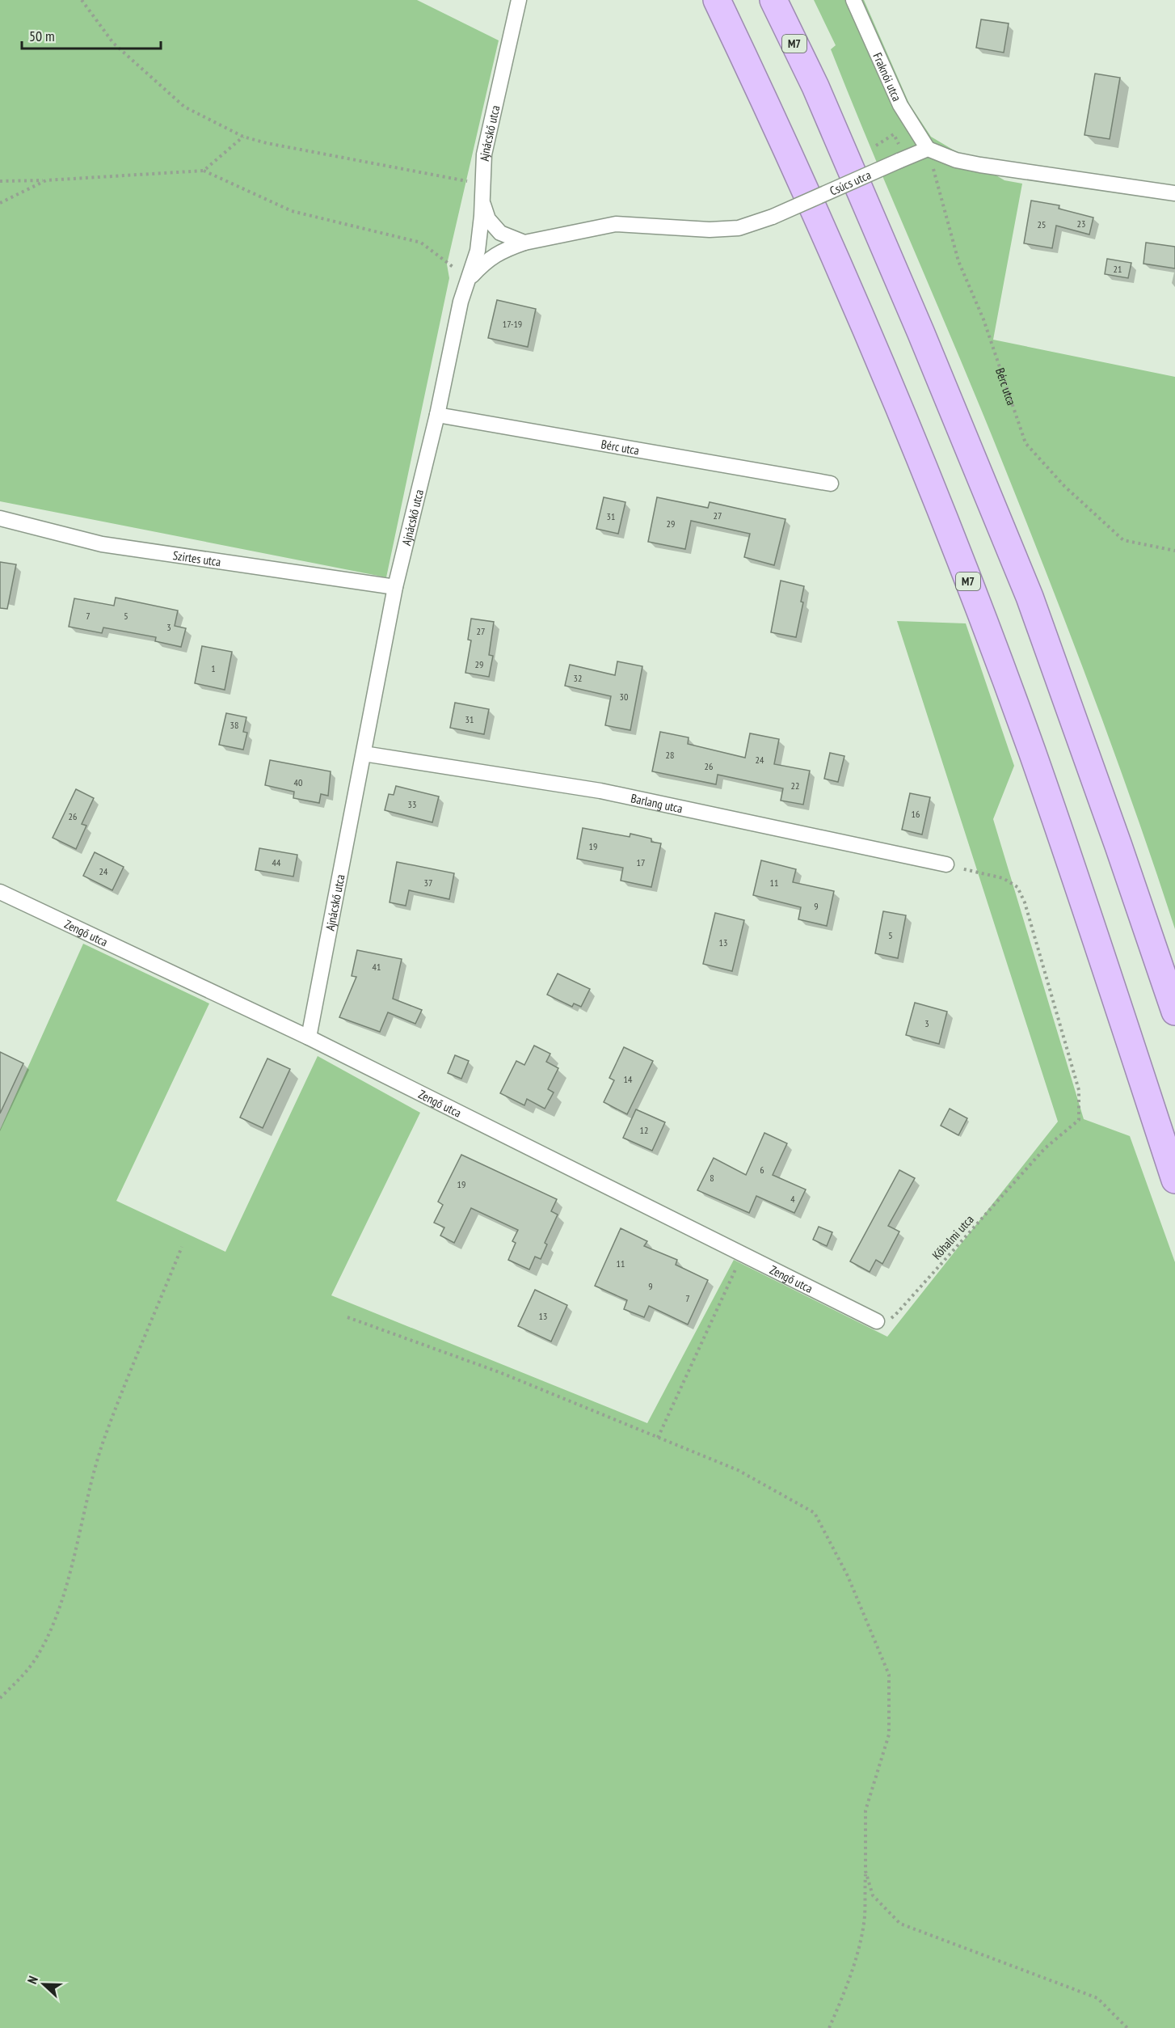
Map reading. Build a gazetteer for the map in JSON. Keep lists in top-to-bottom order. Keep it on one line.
{"streets":{"highway":["M7"],"street":["Fraknói utca","Ajnácskő utca","Csúcs utca","Bérc utca","Szirtes utca","Barlang utca","Zengő utca"],"path":["Kőhalmi utca"]},"crossings":[["Fraknói utca","Csúcs utca"],["Fraknói utca","Bérc utca"],["Ajnácskő utca","Csúcs utca"],["Ajnácskő utca","Bérc utca"],["Ajnácskő utca","Szirtes utca"],["Ajnácskő utca","Barlang utca"],["Ajnácskő utca","Zengő utca"],["Csúcs utca","Bérc utca"],["Barlang utca","Kőhalmi utca"],["Zengő utca","Kőhalmi utca"]],"house_numbers":["23","25","21","17-19","27","31","29","7","5","3","27","29","1","32","30","31","38","28","24","26","40","22","33","16","26","19","44","17","24","37","11","9","5","13","41","3","14","12","6","8","19","4","11","9","7","13"],"scale_bar":"50 m","north":"left"}
